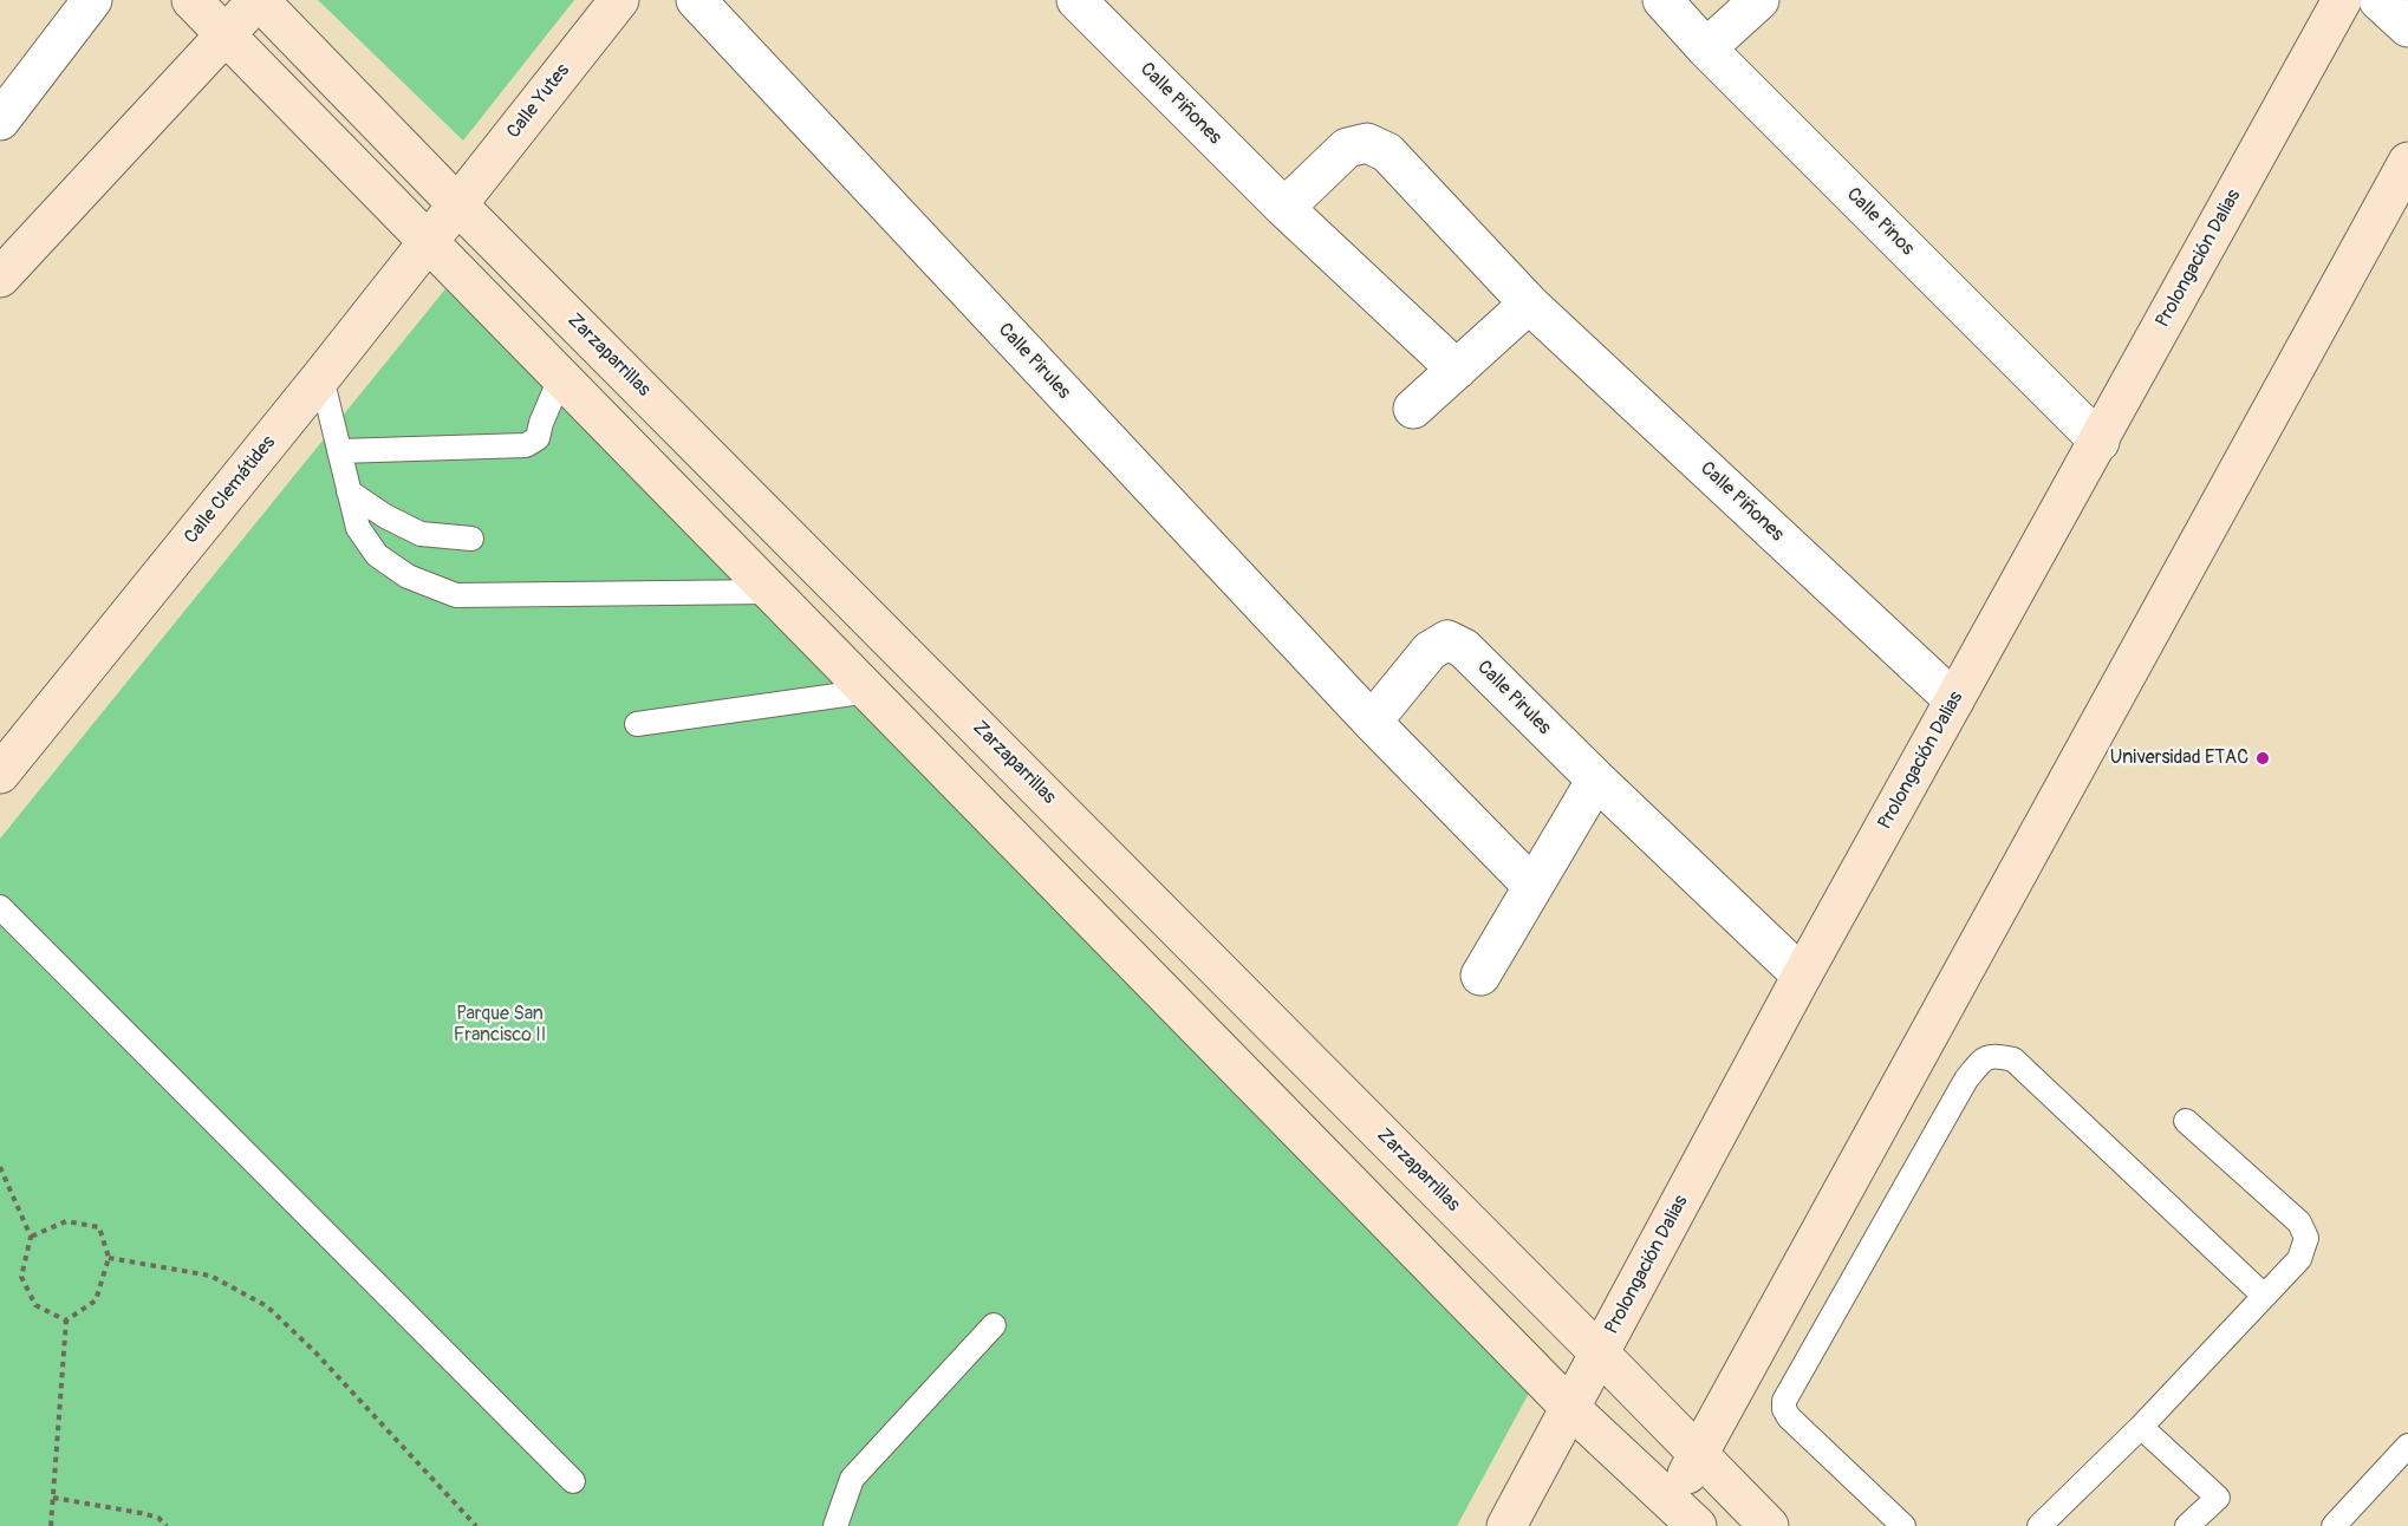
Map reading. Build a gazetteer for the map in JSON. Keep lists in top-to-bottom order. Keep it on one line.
{"streets":{"main road":["Calle Yutes","Prolongación Dalias","Zarzaparrillas","Calle Clemátides"],"street":["Calle Piñones","Calle Pinos","Calle Pirules"]},"crossings":[["Calle Yutes","Zarzaparrillas"],["Calle Yutes","Calle Clemátides"],["Calle Piñones","Prolongación Dalias"],["Calle Pinos","Prolongación Dalias"],["Prolongación Dalias","Zarzaparrillas"],["Prolongación Dalias","Calle Pirules"],["Zarzaparrillas","Calle Clemátides"]],"parks":["Parque San Francisco II"],"places":["Universidad ETAC"]}
